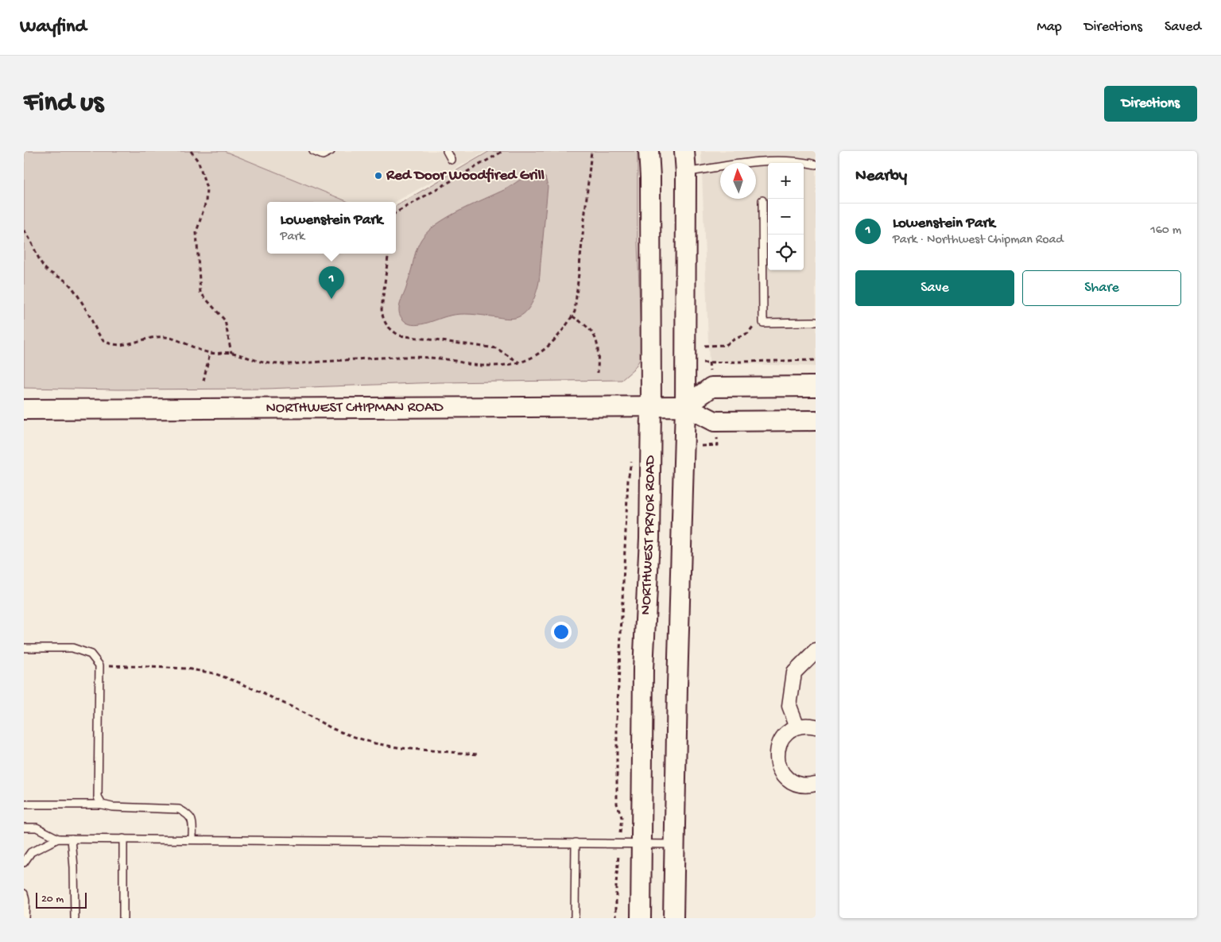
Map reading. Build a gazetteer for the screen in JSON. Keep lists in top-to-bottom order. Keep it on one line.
{"streets":{"main road":["NORTHWEST CHIPMAN ROAD","NORTHWEST PRYOR ROAD"]},"crossings":[["NORTHWEST CHIPMAN ROAD","NORTHWEST PRYOR ROAD"]],"places":["Red Door Woodfired Grill"],"scale_bar":"20 m","north":"top","page":{"header":"Wayfind","nav":["Map","Directions","Saved"],"buttons":["Directions",["Save","Share"]],"title":"Find us","heading":"Nearby","map_buttons":["+","−"],"popup":["Lowenstein Park","Park"],"list":[{"mark":"1","name":"Lowenstein Park","note":"Park · Northwest Chipman Road","value":"160 m"}],"pins":"1","scale":"20 m"}}
